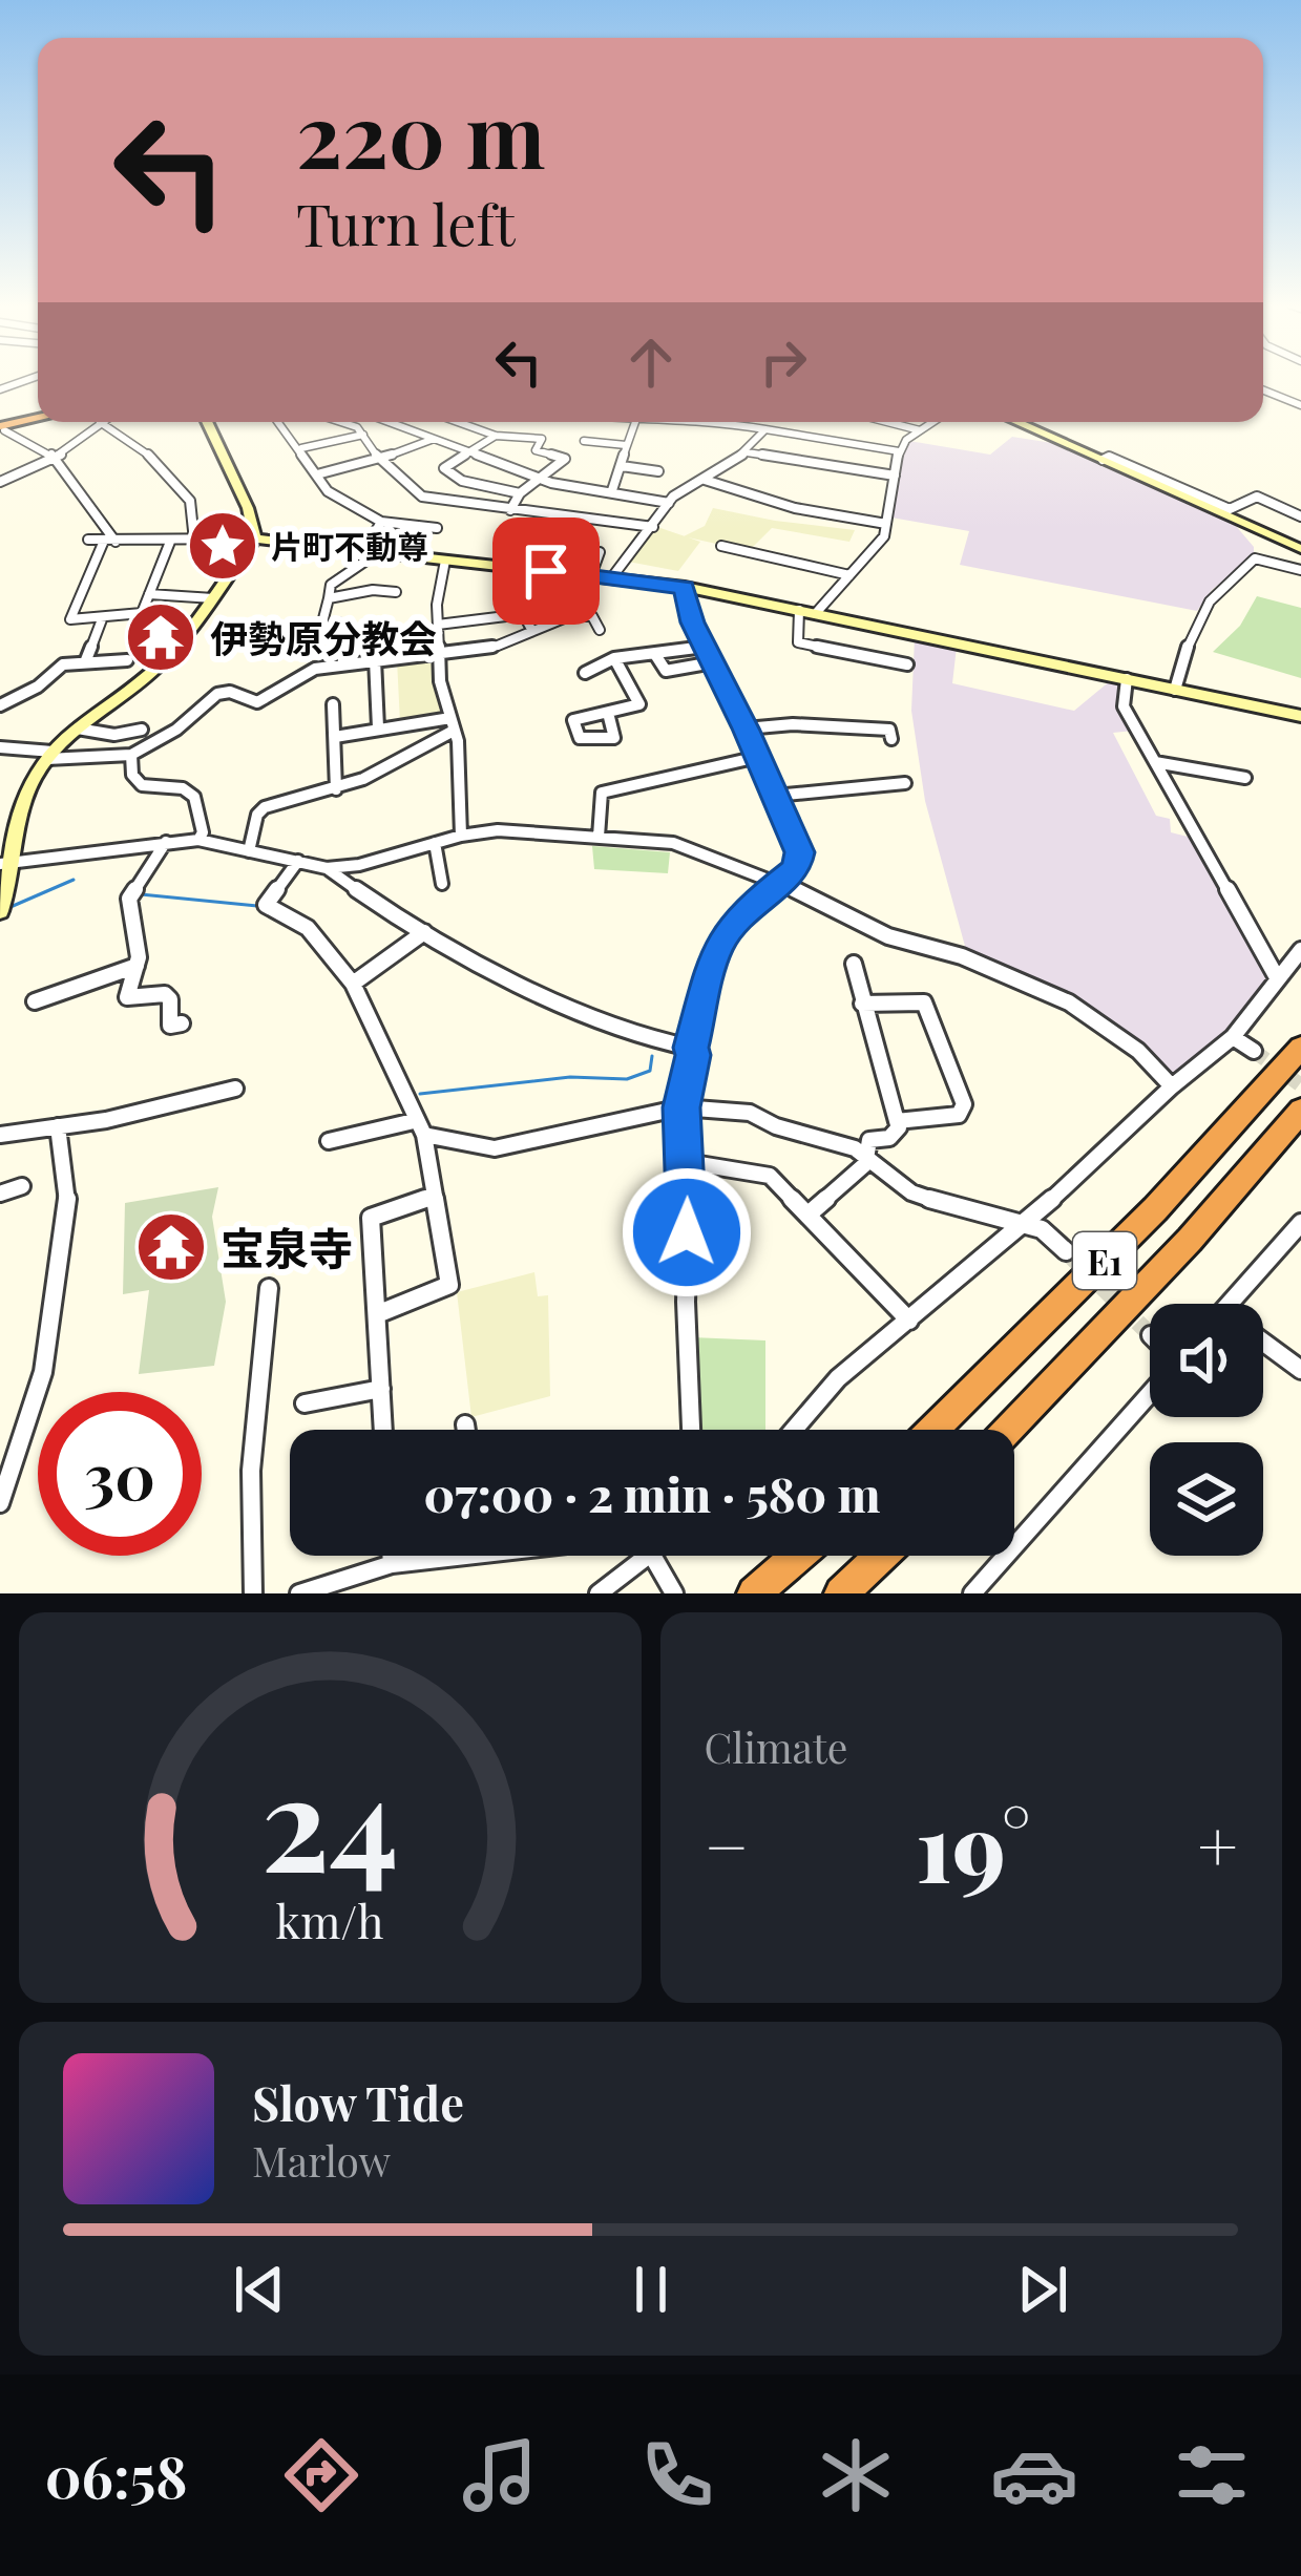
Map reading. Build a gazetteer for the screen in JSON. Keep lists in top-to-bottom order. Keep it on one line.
{"streets":{"highway":["E1"]},"places":{"place":["片町不動尊"],"temple":["伊勢原分教会","宝泉寺"]},"page":{"turn":["220 m","Turn left"],"limit":"30","trip":"07:00 · 2 min · 580 m","tile":"Climate","heat":["−","19°","+"],"song":["Slow Tide","Marlow"],"tabs":"06:58","gauge":["24","km/h"]}}
